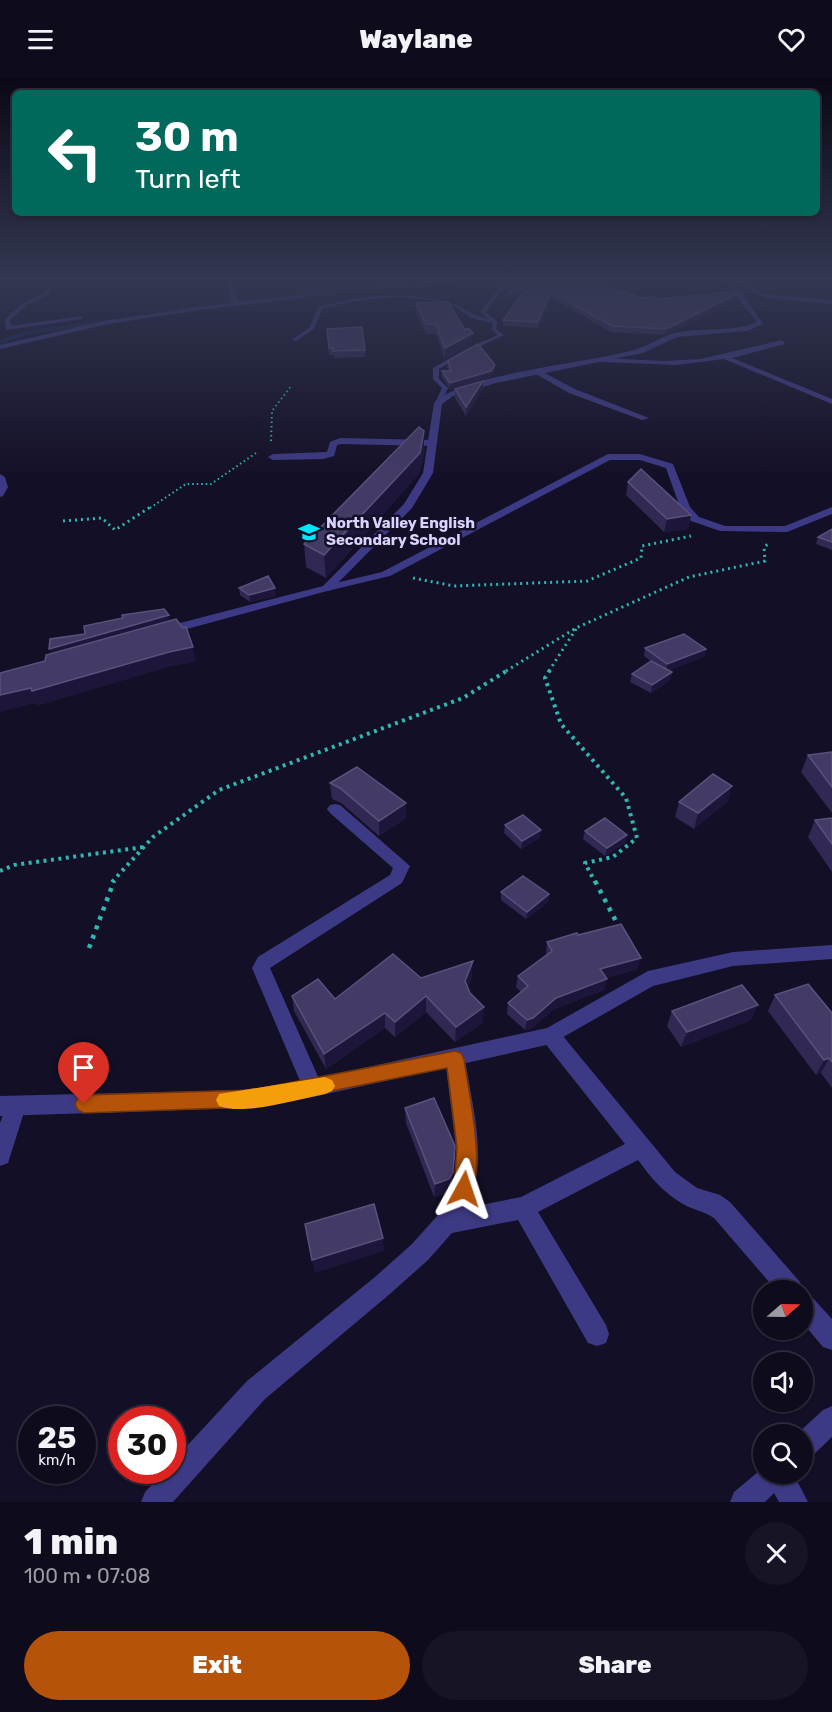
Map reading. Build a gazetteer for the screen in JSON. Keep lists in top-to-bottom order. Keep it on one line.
{"places":{"school or university":["North Valley English Secondary School"]},"north":"right","page":{"header":"Waylane","turn":["30 m","Turn left"],"speed":"25 km/h","limit":"30","heading":["1 min","100 m · 07:08"],"buttons":["Exit","Share"]}}
